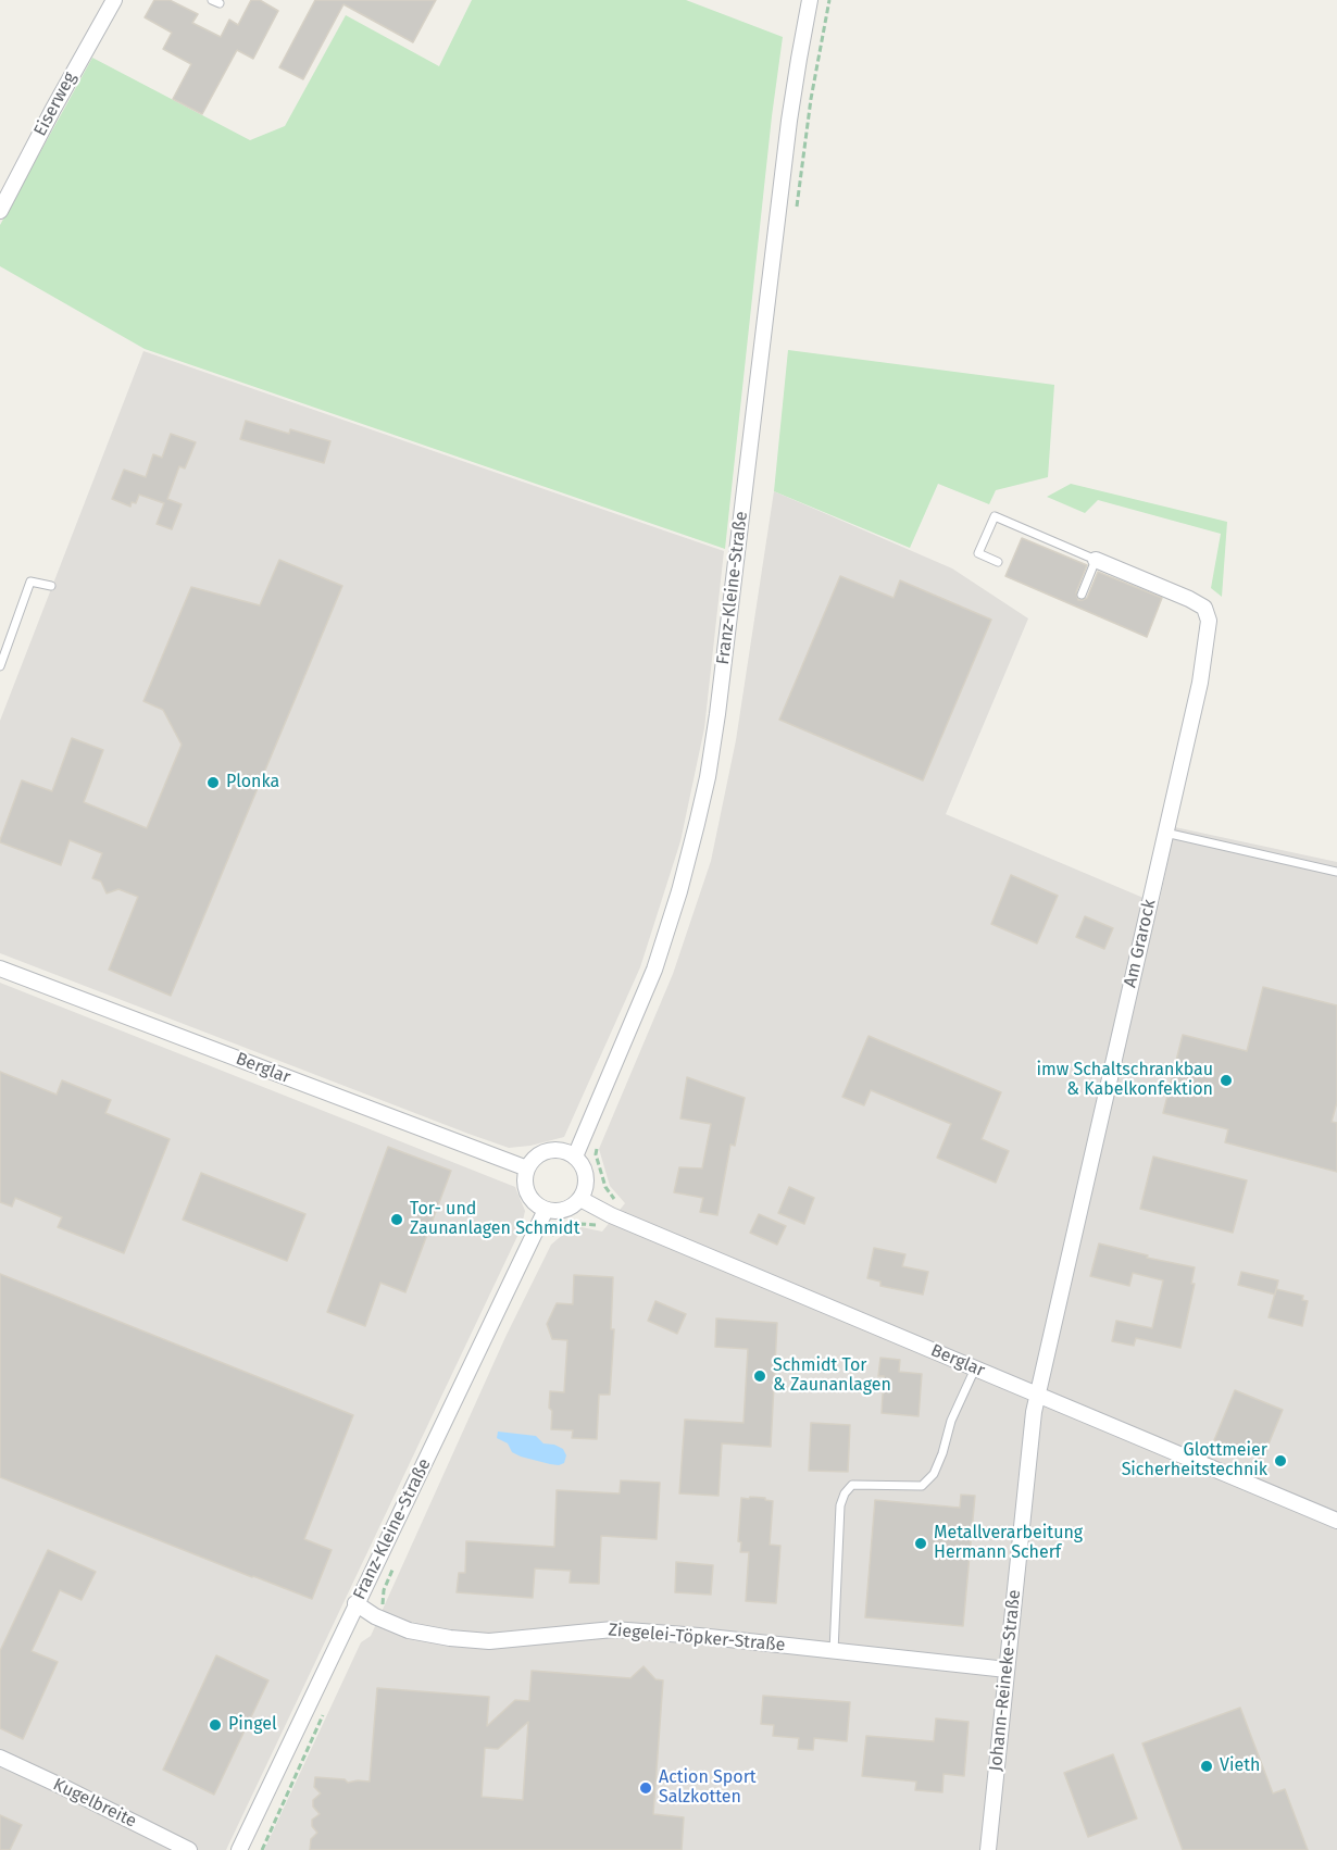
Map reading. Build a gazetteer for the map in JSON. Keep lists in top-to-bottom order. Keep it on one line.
{"streets":{"street":["Eiserweg","Franz-Kleine-Straße","Am Grarock","Berglar","Ziegelei-Töpker-Straße","Johann-Reineke-Straße","Kugelbreite"]},"crossings":[["Franz-Kleine-Straße","Berglar"],["Franz-Kleine-Straße","Ziegelei-Töpker-Straße"],["Am Grarock","Berglar"],["Am Grarock","Johann-Reineke-Straße"],["Berglar","Johann-Reineke-Straße"],["Ziegelei-Töpker-Straße","Johann-Reineke-Straße"]],"places":["Plonka","imw Schaltschrankbau & Kabelkonfektion","Tor- und Zaunanlagen Schmidt","Schmidt Tor & Zaunanlagen","Glottmeier Sicherheitstechnik","Metallverarbeitung Hermann Scherf","Pingel","Vieth","Action Sport Salzkotten"]}
